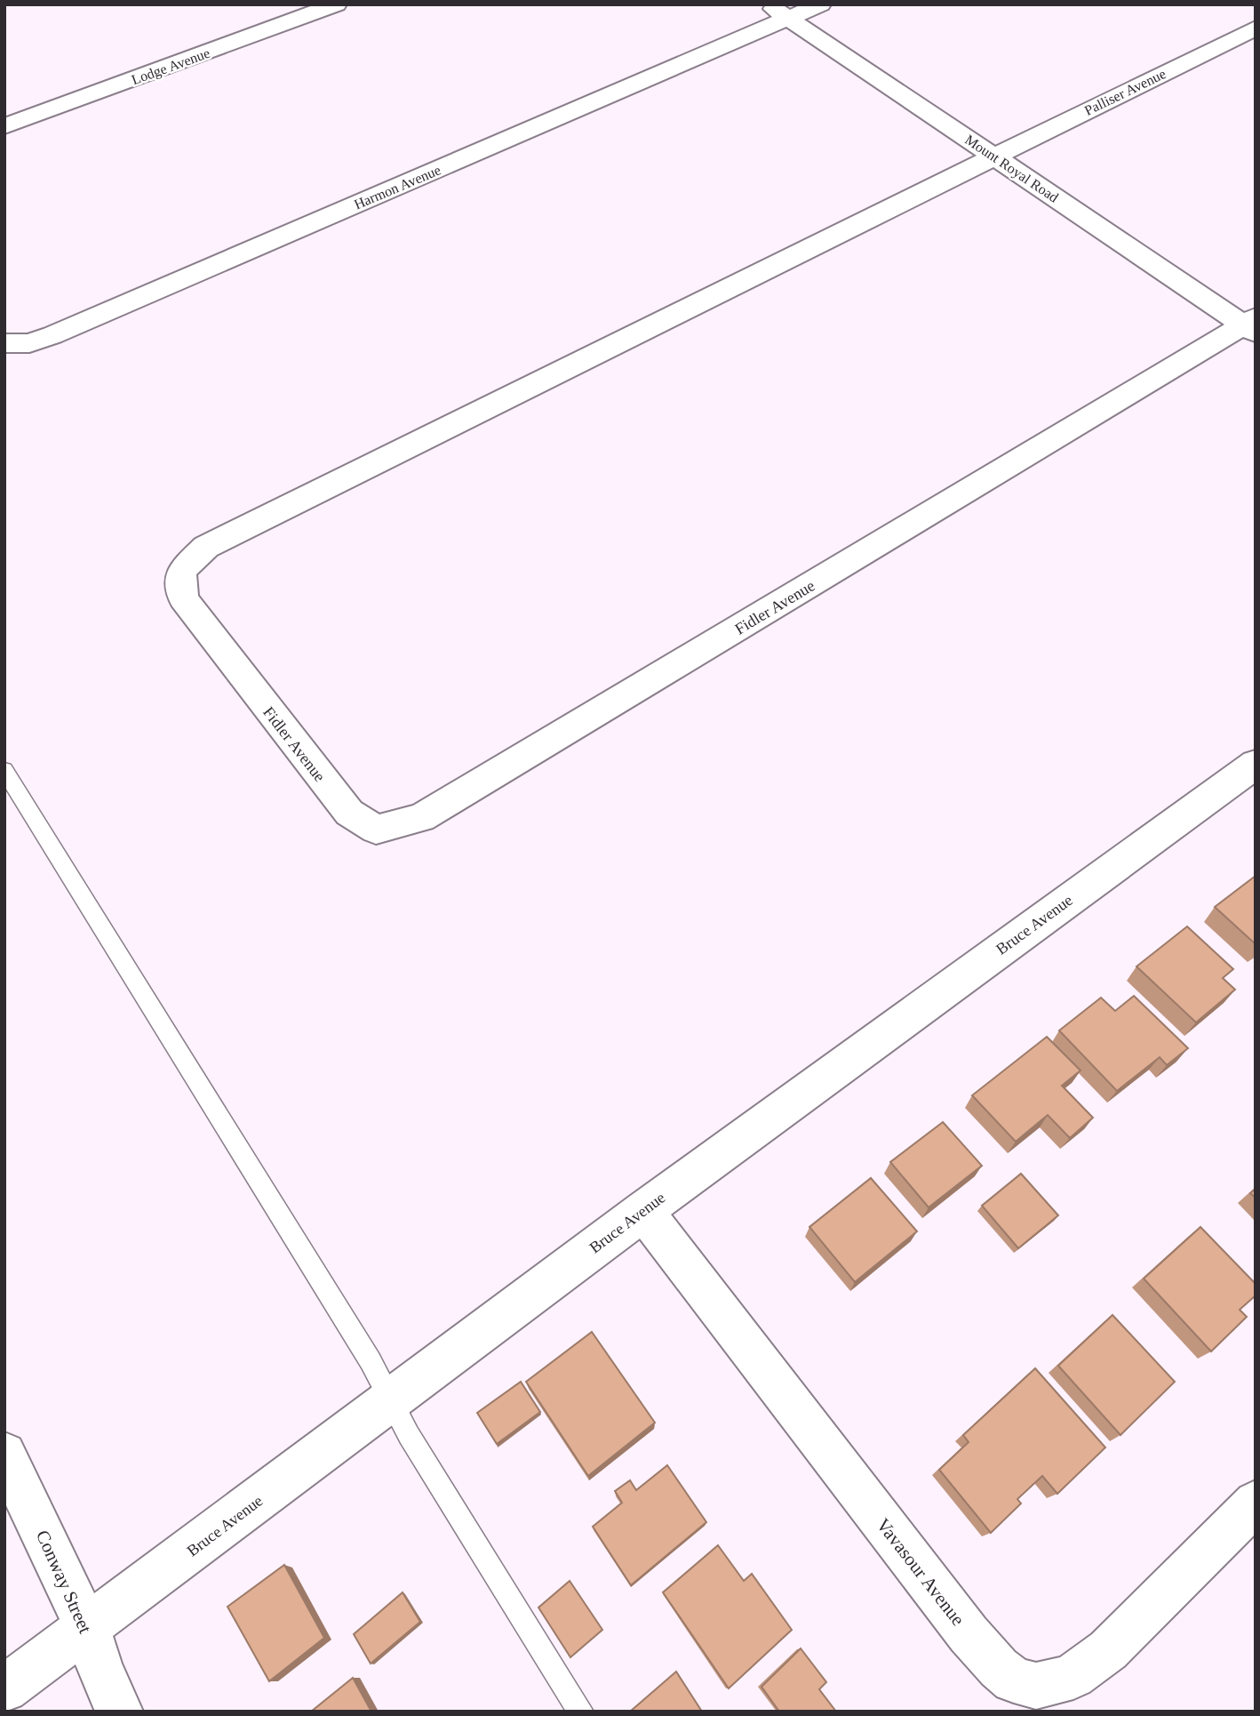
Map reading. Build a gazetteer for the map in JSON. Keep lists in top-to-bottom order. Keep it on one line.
{"streets":{"street":["Lodge Avenue","Palliser Avenue","Mount Royal Road","Harmon Avenue","Fidler Avenue","Bruce Avenue","Vavasour Avenue","Conway Street"]},"crossings":[["Palliser Avenue","Mount Royal Road"],["Palliser Avenue","Fidler Avenue"],["Mount Royal Road","Harmon Avenue"],["Mount Royal Road","Fidler Avenue"],["Bruce Avenue","Vavasour Avenue"],["Bruce Avenue","Conway Street"]]}
